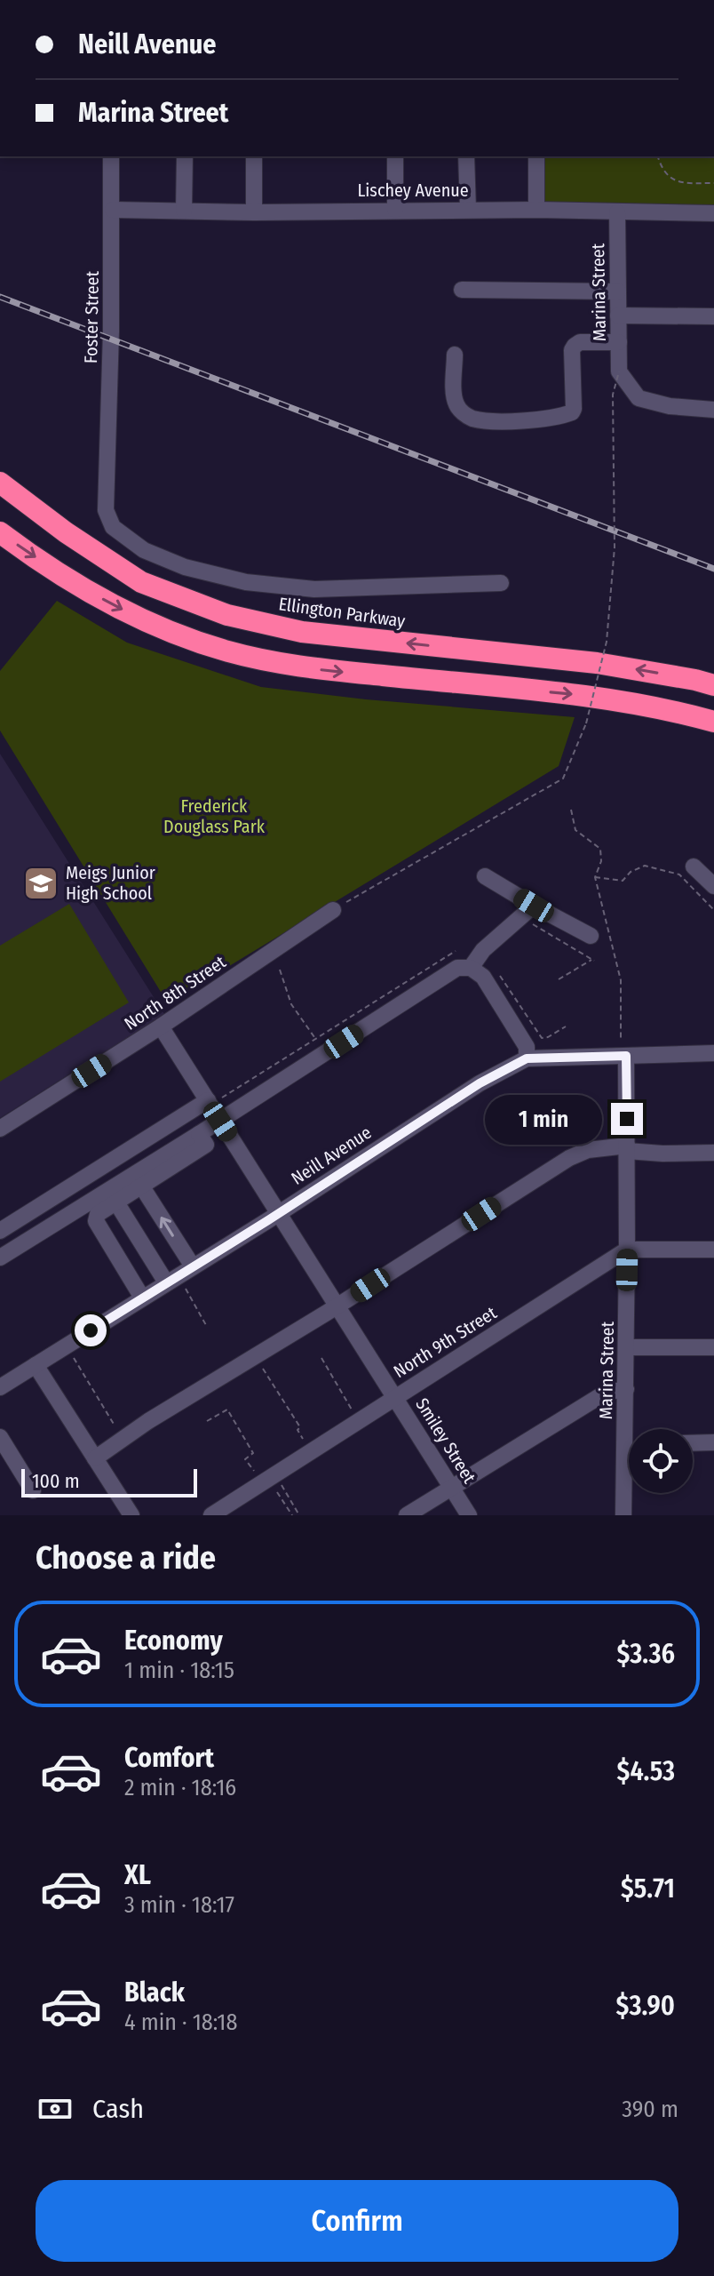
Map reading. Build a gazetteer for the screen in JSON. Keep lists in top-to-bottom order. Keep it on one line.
{"streets":{"highway":["Ellington Parkway"],"street":["Lischey Avenue","Marina Street","Foster Street","North 8th Street","Neill Avenue","North 9th Street","Smiley Street"]},"crossings":[["Lischey Avenue","Marina Street"],["Lischey Avenue","Foster Street"],["Marina Street","Neill Avenue"],["Marina Street","North 9th Street"],["North 8th Street","Smiley Street"],["Neill Avenue","Smiley Street"],["North 9th Street","Smiley Street"]],"parks":["Frederick Douglass Park"],"places":{"school or university":["Meigs Junior High School"]},"scale_bar":"100 m","page":{"banner":["Neill Avenue","Marina Street"],"bubble":"1 min","scale":"100 m","heading":"Choose a ride","list":[{"name":"Economy","note":"1 min · 18:15","value":"$3.36"},{"name":"Comfort","note":"2 min · 18:16","value":"$4.53"},{"name":"XL","note":"3 min · 18:17","value":"$5.71"},{"name":"Black","note":"4 min · 18:18","value":"$3.90"}],"pay":["Cash","390 m"],"buttons":"Confirm"}}
